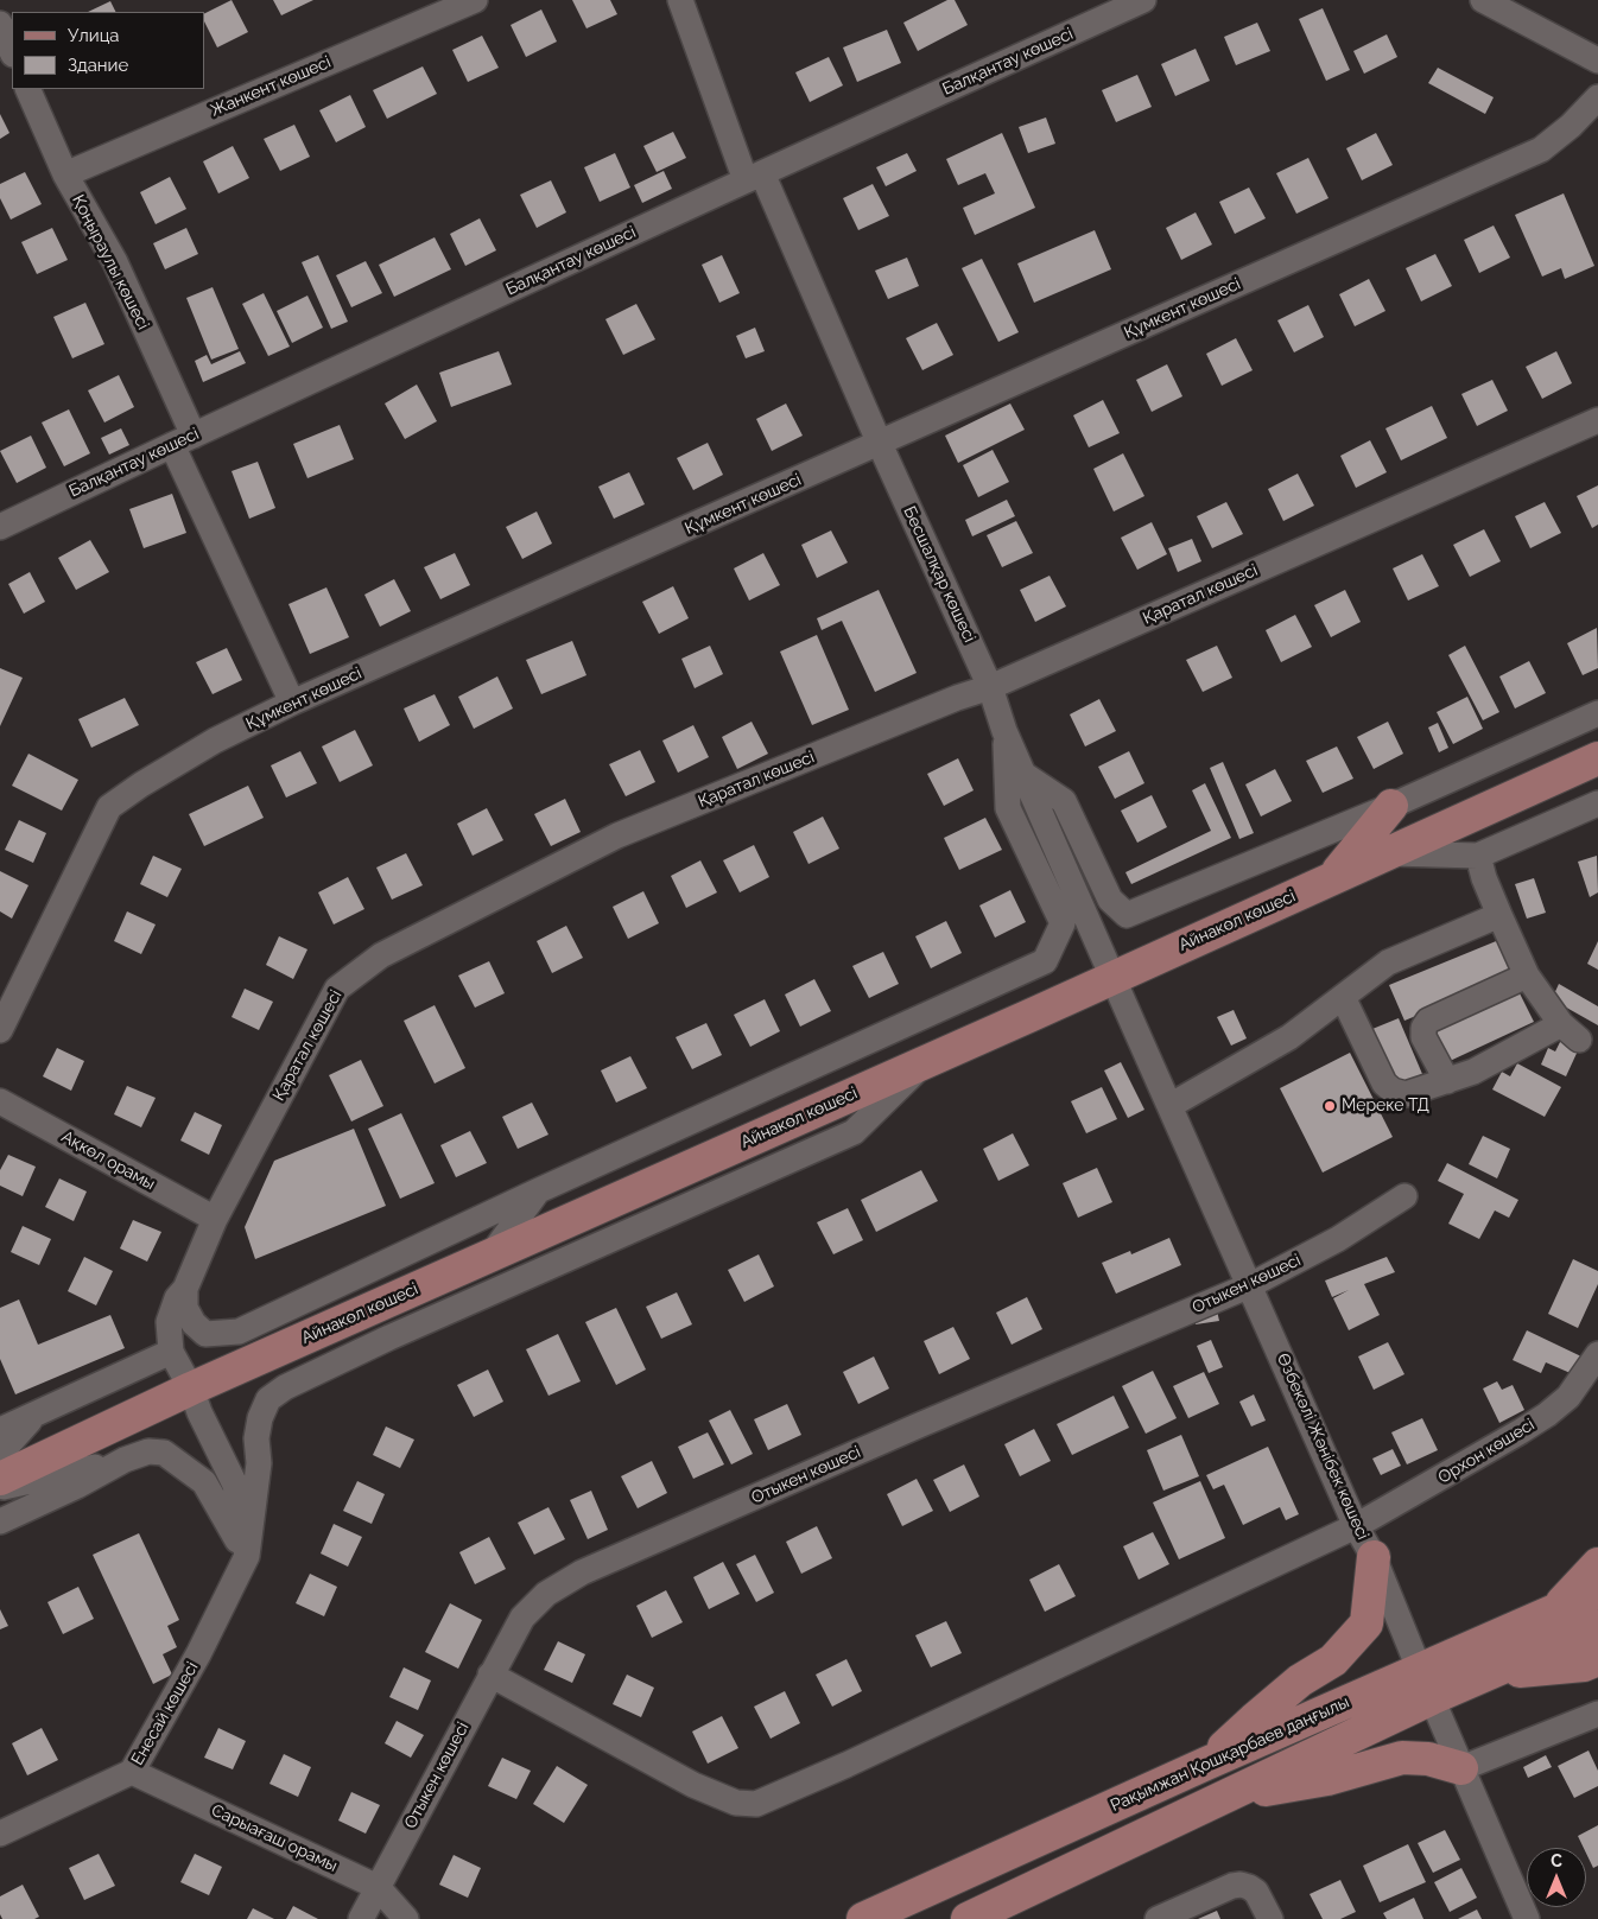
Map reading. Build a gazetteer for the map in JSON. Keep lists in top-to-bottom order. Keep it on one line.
{"streets":{"main road":["Айнакөл көшесі","Рақымжан Қошқарбаев даңғылы"],"street":["Балқантау көшесі","Жанкент көшесі","Қоңыраулы көшесі","Құмкент көшесі","Бесшалқар көшесі","Қаратал көшесі","Ақкөл орамы","Отыкен көшесі","Өзбекәлі Жәнібек көшесі","Орхон көшесі","Енесай көшесі","Сарыағаш орамы"]},"crossings":[["Балқантау көшесі","Қоңыраулы көшесі"],["Балқантау көшесі","Бесшалқар көшесі"],["Жанкент көшесі","Қоңыраулы көшесі"],["Қоңыраулы көшесі","Құмкент көшесі"],["Құмкент көшесі","Бесшалқар көшесі"],["Бесшалқар көшесі","Қаратал көшесі"],["Бесшалқар көшесі","Айнакөл көшесі"],["Бесшалқар көшесі","Өзбекәлі Жәнібек көшесі"],["Қаратал көшесі","Айнакөл көшесі"],["Қаратал көшесі","Ақкөл орамы"],["Қаратал көшесі","Енесай көшесі"],["Айнакөл көшесі","Өзбекәлі Жәнібек көшесі"],["Айнакөл көшесі","Енесай көшесі"],["Отыкен көшесі","Өзбекәлі Жәнібек көшесі"],["Отыкен көшесі","Орхон көшесі"],["Отыкен көшесі","Сарыағаш орамы"],["Өзбекәлі Жәнібек көшесі","Орхон көшесі"],["Өзбекәлі Жәнібек көшесі","Рақымжан Қошқарбаев даңғылы"],["Енесай көшесі","Сарыағаш орамы"]],"places":["Мереке ТД"],"legend":["Улица","Здание"],"north":"top"}
